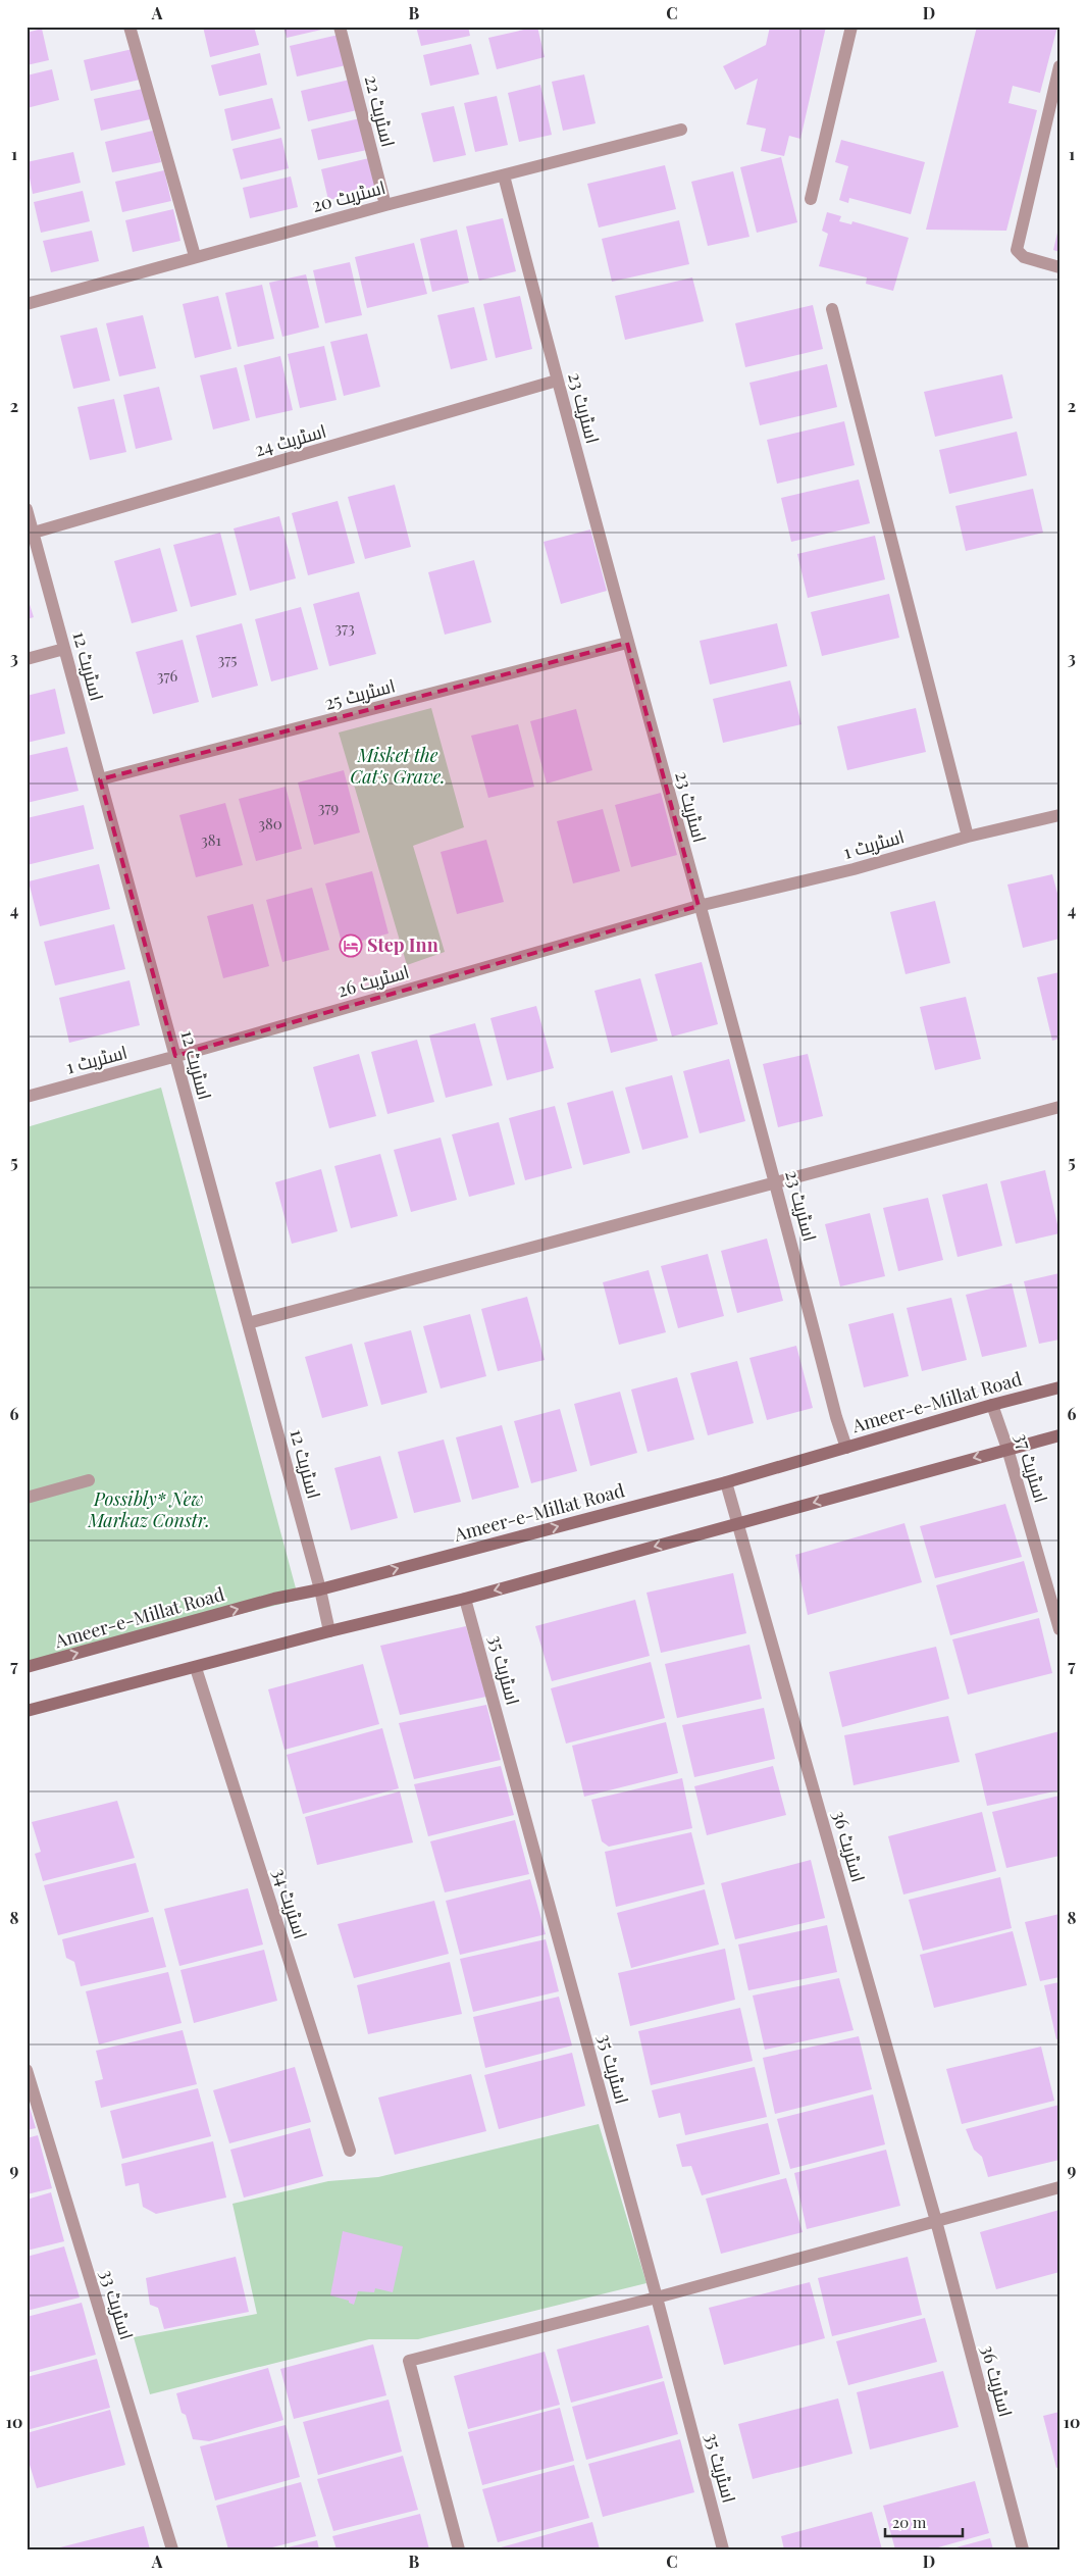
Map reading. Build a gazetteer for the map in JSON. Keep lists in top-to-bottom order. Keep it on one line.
{"streets":{"main road":["Ameer-e-Millat Road"],"street":["اسٹریٹ 22","اسٹریٹ 20","اسٹریٹ 23","اسٹریٹ 24","اسٹریٹ 12","اسٹریٹ 25","اسٹریٹ 1","اسٹریٹ 26","اسٹریٹ 37","اسٹریٹ 35","اسٹریٹ 36","اسٹریٹ 34","اسٹریٹ 33"]},"crossings":[["اسٹریٹ 22","اسٹریٹ 20"],["اسٹریٹ 20","اسٹریٹ 23"],["اسٹریٹ 23","اسٹریٹ 24"],["اسٹریٹ 23","اسٹریٹ 25"],["اسٹریٹ 23","اسٹریٹ 1"],["اسٹریٹ 23","اسٹریٹ 26"],["اسٹریٹ 23","Ameer-e-Millat Road"],["اسٹریٹ 24","اسٹریٹ 12"],["اسٹریٹ 12","اسٹریٹ 25"],["اسٹریٹ 12","اسٹریٹ 1"],["اسٹریٹ 12","اسٹریٹ 26"],["اسٹریٹ 12","Ameer-e-Millat Road"],["اسٹریٹ 1","اسٹریٹ 26"],["Ameer-e-Millat Road","اسٹریٹ 37"],["Ameer-e-Millat Road","اسٹریٹ 36"]],"parks":["Misket the Cat's Grave.","Possibly* New Markaz Constr."],"places":{"hotel":["Step Inn"]},"house_numbers":["373","375","376","379","380","381"],"scale_bar":"20 m","grid":{"columns":["A","B","C","D"],"rows":["1","2","3","4","5","6","7","8","9","10"]}}
